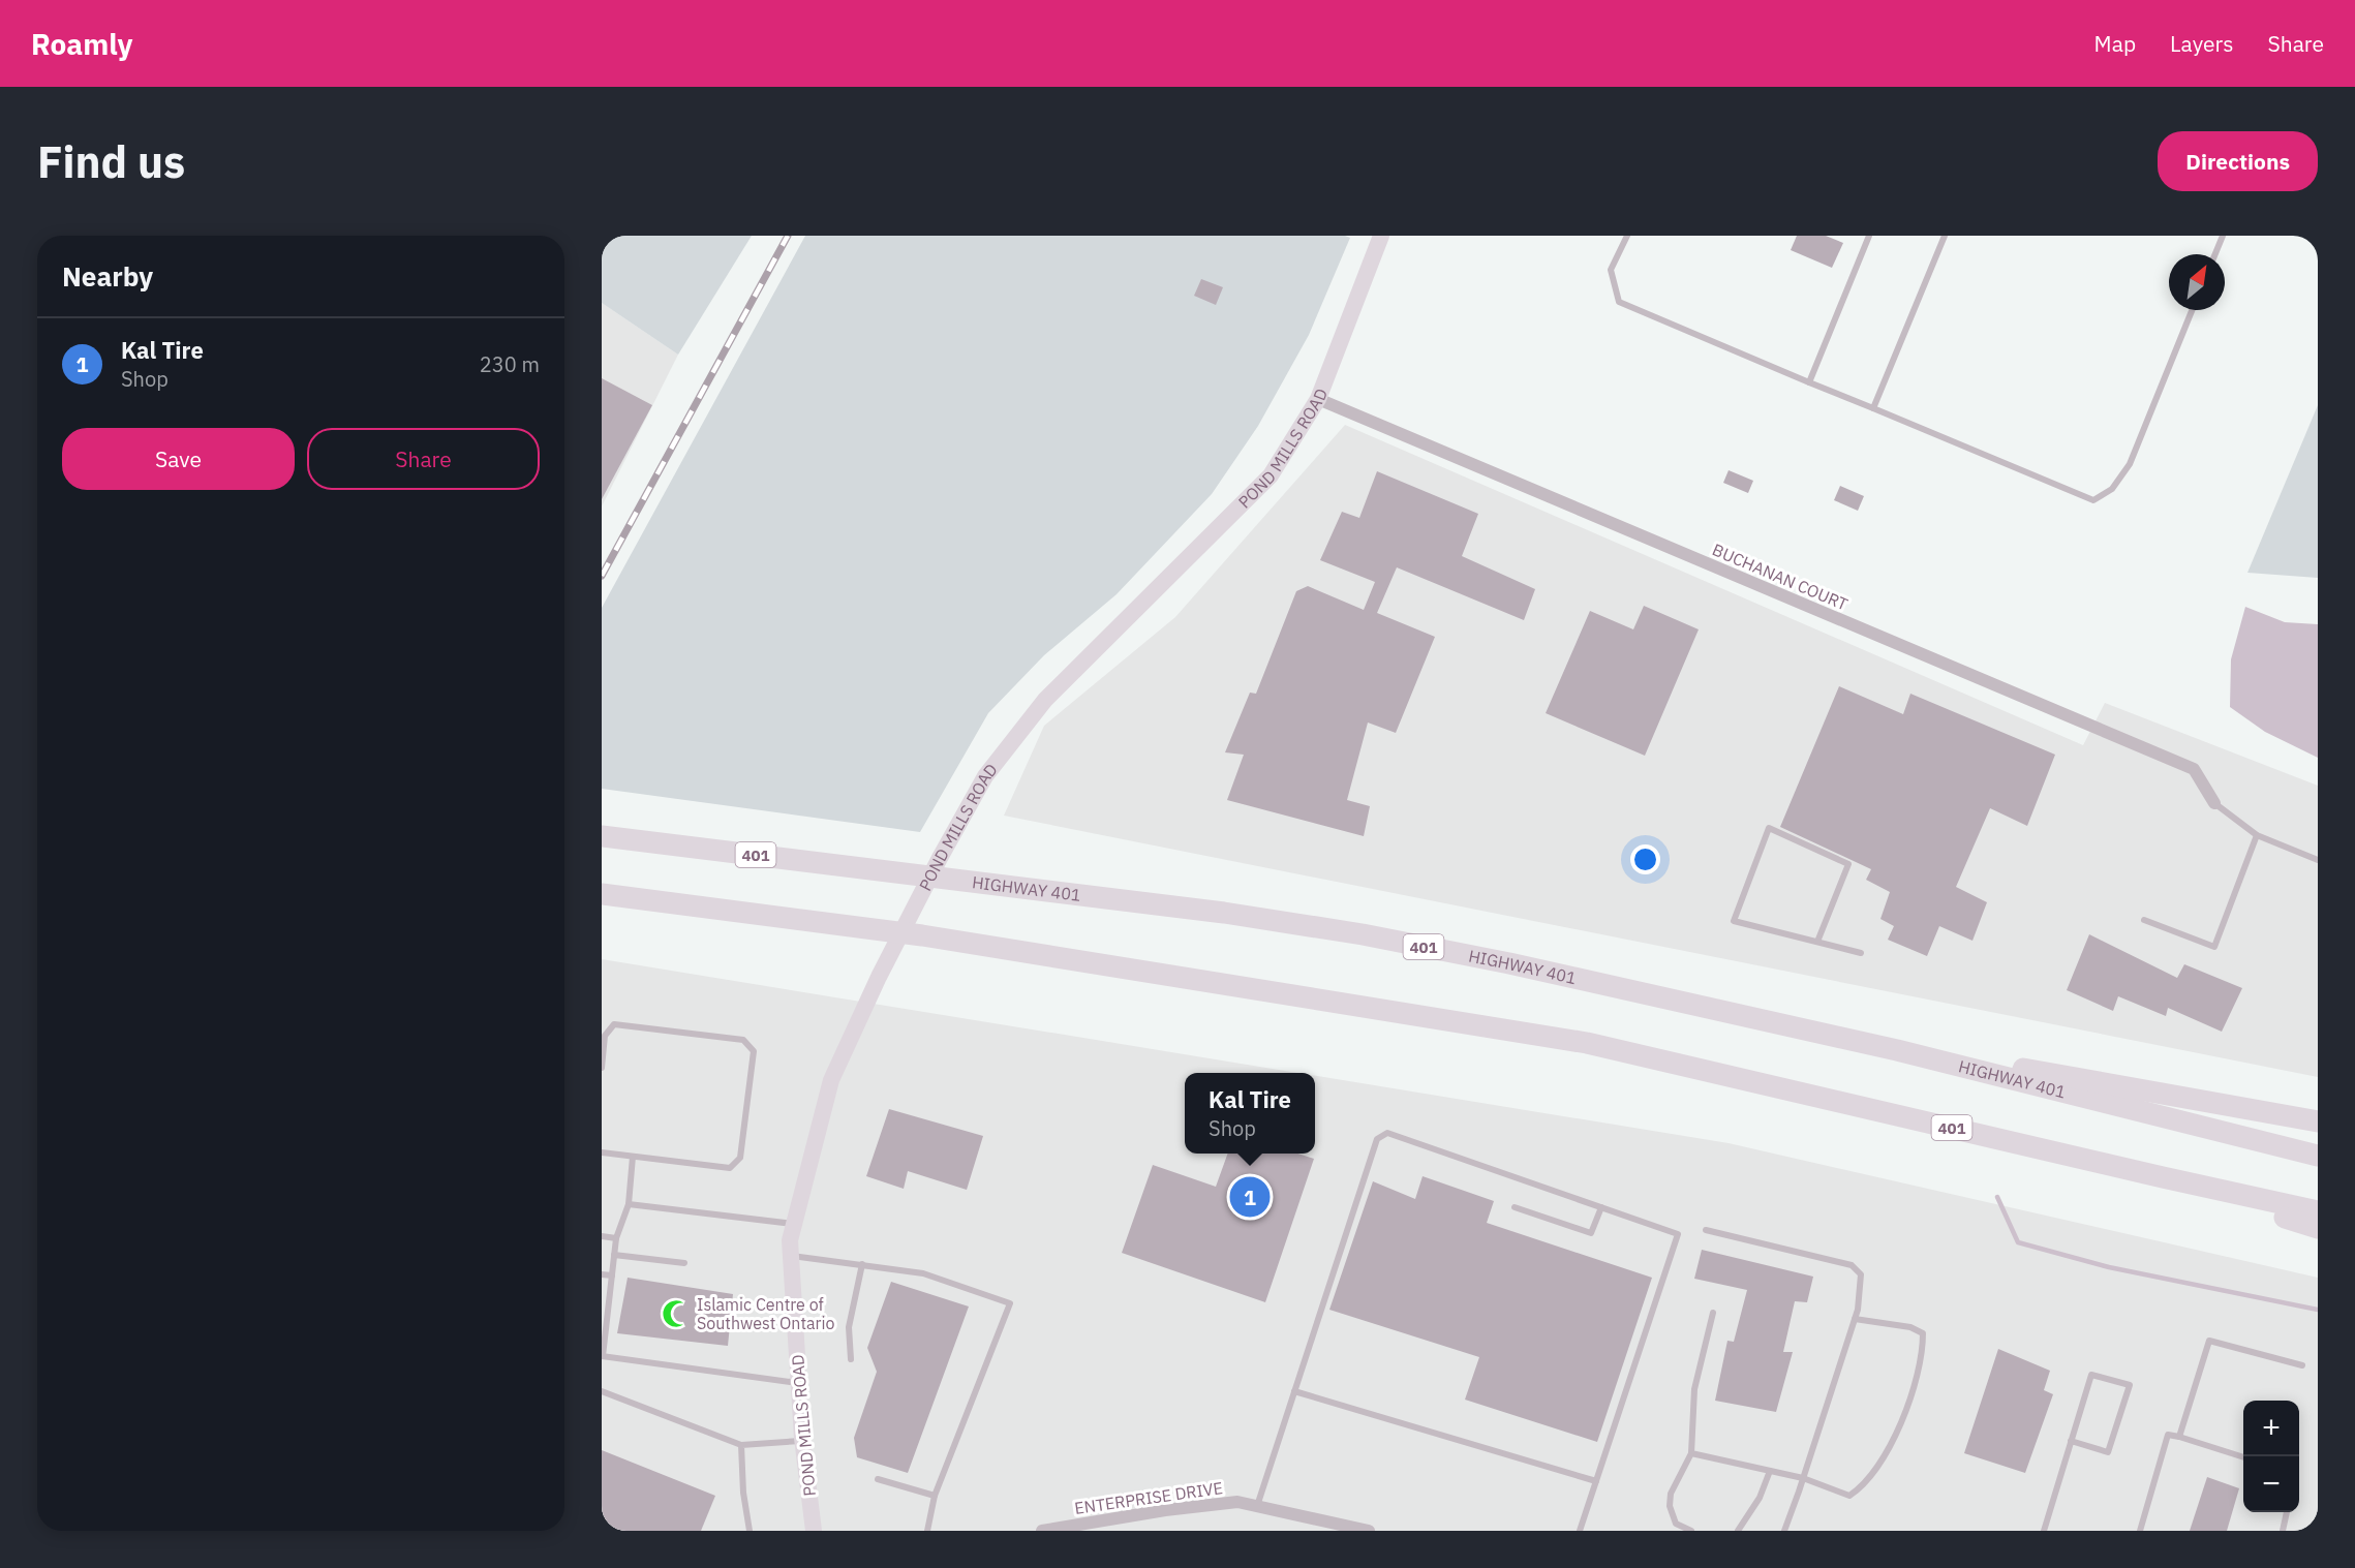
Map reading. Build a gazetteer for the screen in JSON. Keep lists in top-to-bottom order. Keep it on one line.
{"streets":{"highway":["401","HIGHWAY 401"],"main road":["POND MILLS ROAD"],"street":["BUCHANAN COURT","ENTERPRISE DRIVE"]},"crossings":[["POND MILLS ROAD","BUCHANAN COURT"]],"places":{"mosque":["Islamic Centre of Southwest Ontario"]},"north":"top right","page":{"header":"Roamly","nav":["Map","Layers","Share"],"buttons":["Directions",["Save","Share"]],"title":"Find us","heading":"Nearby","list":[{"mark":"1","name":"Kal Tire","note":"Shop","value":"230 m"}],"popup":["Kal Tire","Shop"],"pins":"1","map_buttons":["+","−"]}}
